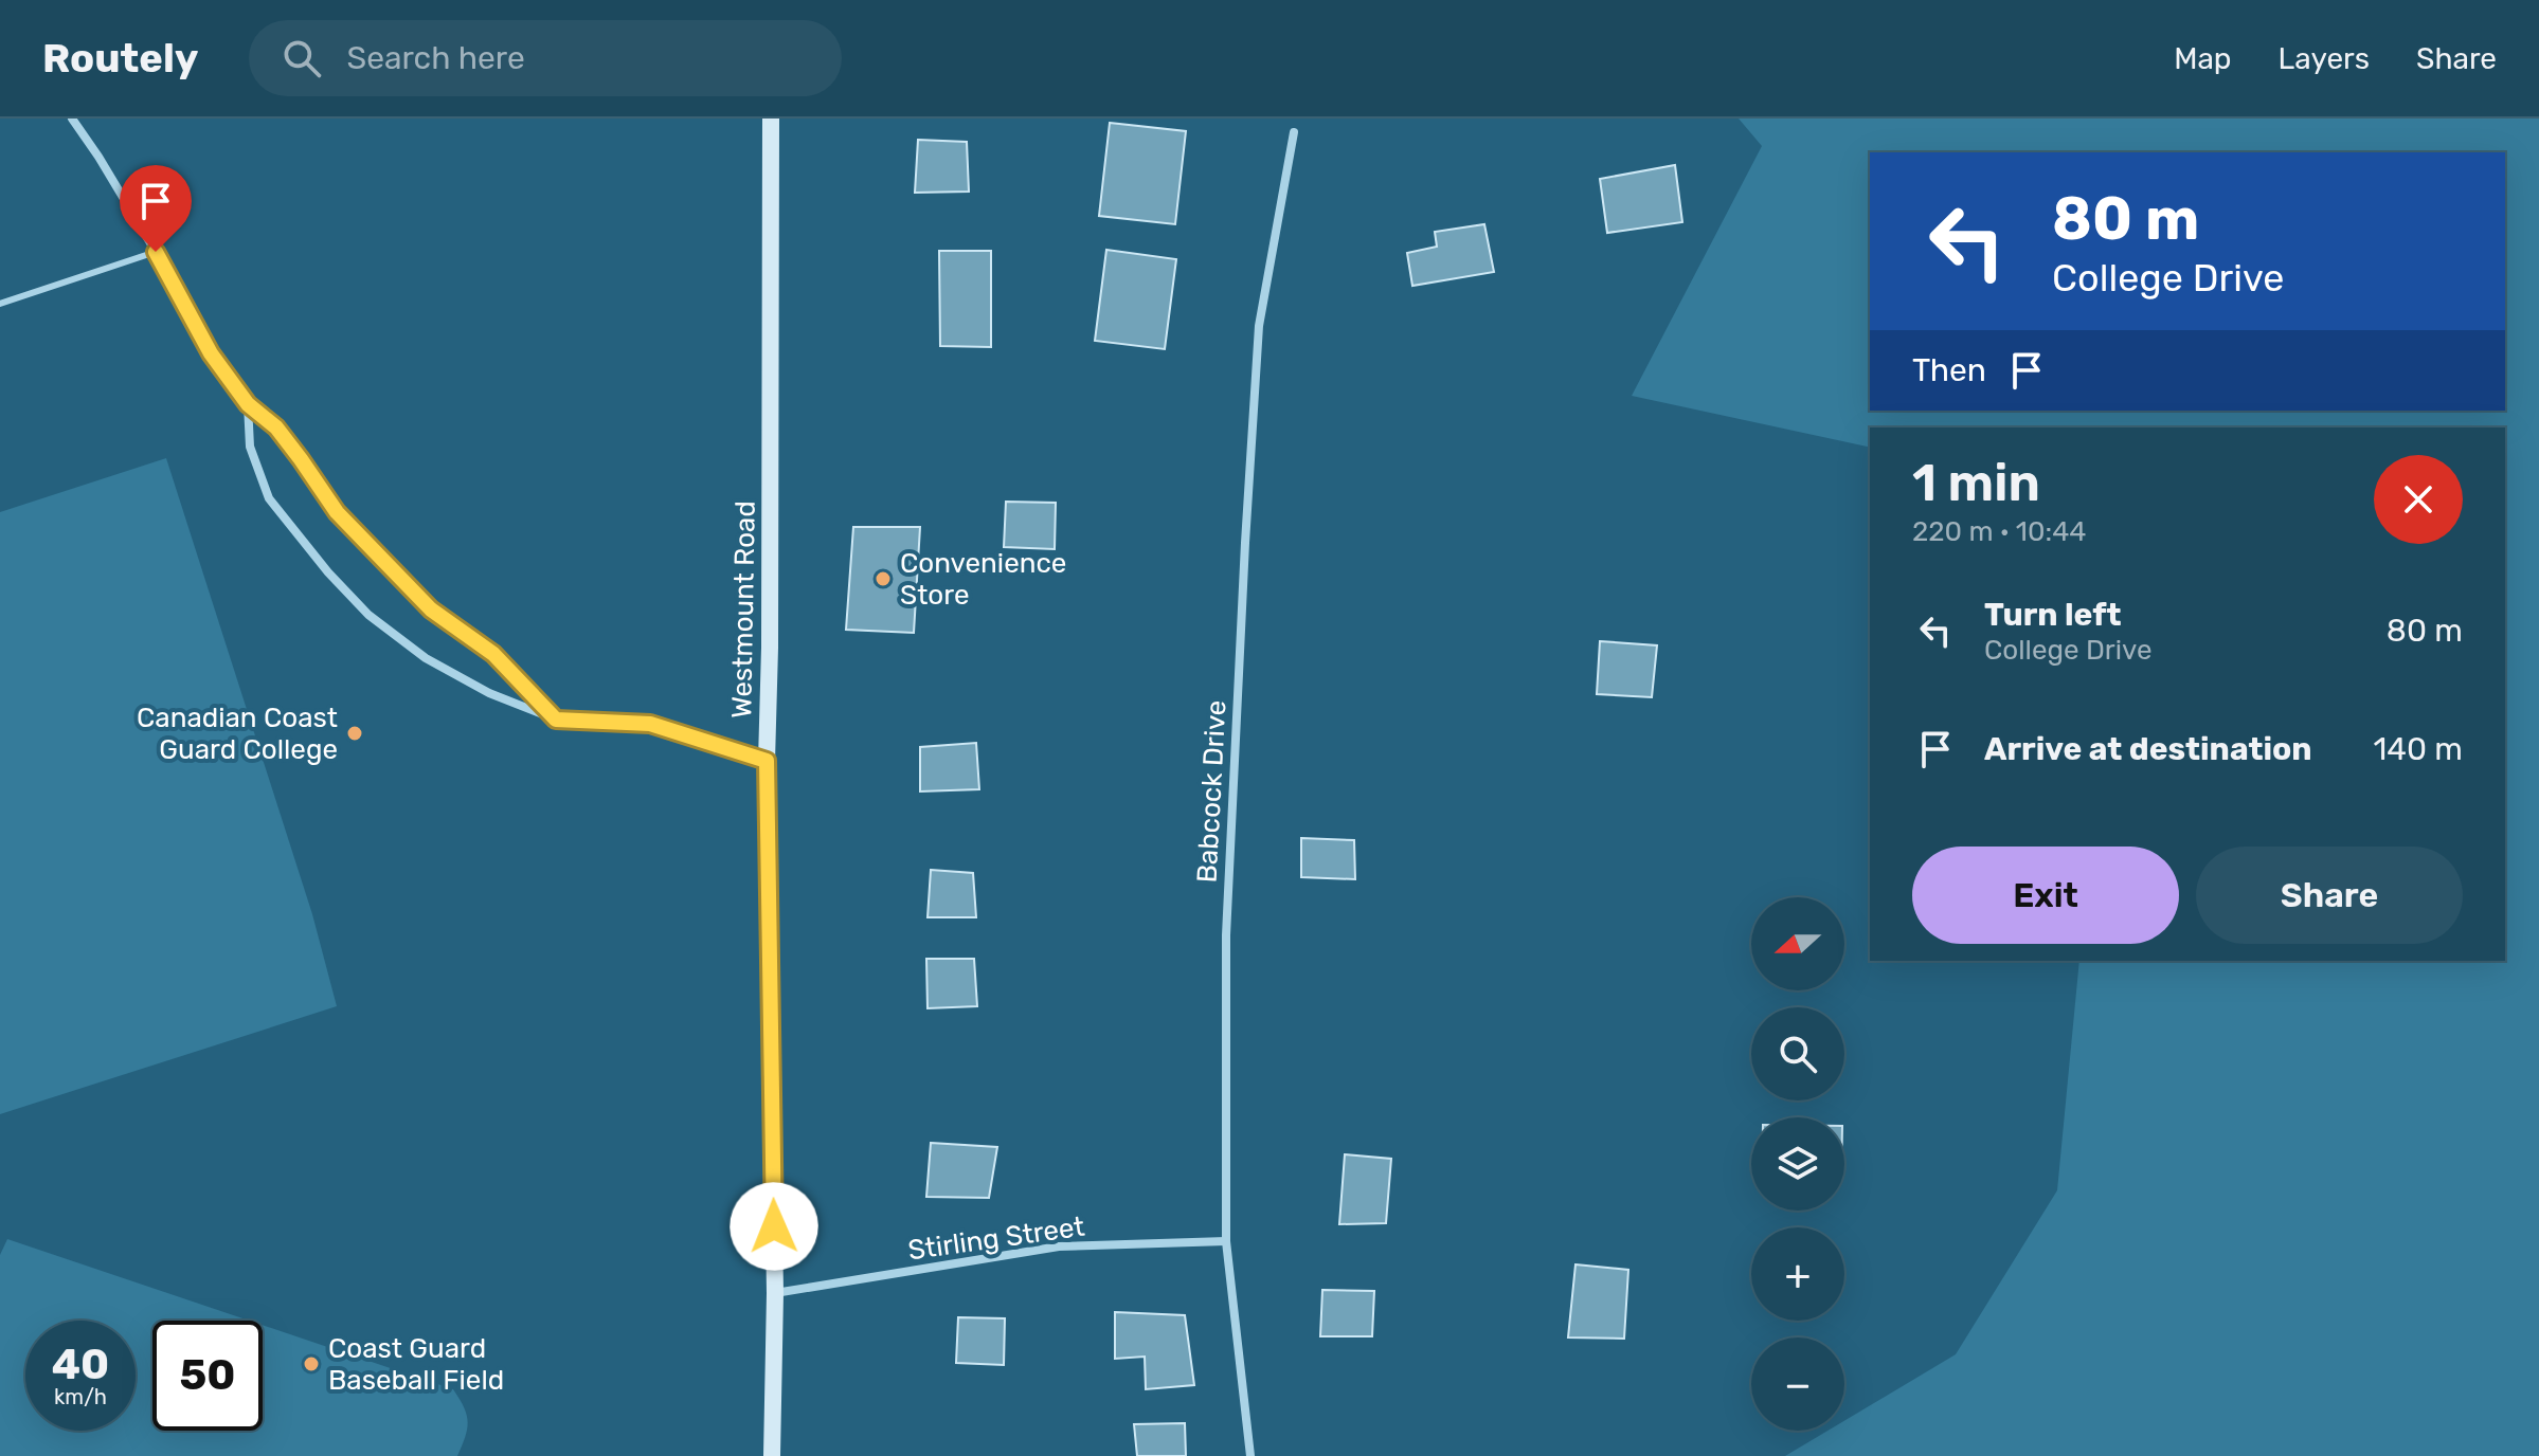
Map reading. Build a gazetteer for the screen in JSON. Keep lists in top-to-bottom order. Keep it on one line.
{"streets":{"main road":["Westmount Road"],"street":["Babcock Drive","Stirling Street"]},"crossings":[["Westmount Road","Stirling Street"],["Babcock Drive","Stirling Street"]],"places":["Convenience Store","Canadian Coast Guard College","Coast Guard Baseball Field"],"north":"left","page":{"header":"Routely","search":"Search here","nav":["Map","Layers","Share"],"turn":["80 m","College Drive"],"then":"Then","heading":["1 min","220 m · 10:44"],"list":[{"name":"Turn left","note":"College Drive","value":"80 m"},{"name":"Arrive at destination","value":"140 m"}],"buttons":["Exit","Share"],"map_buttons":["+","−"],"speed":"40 km/h","limit":"50"}}
